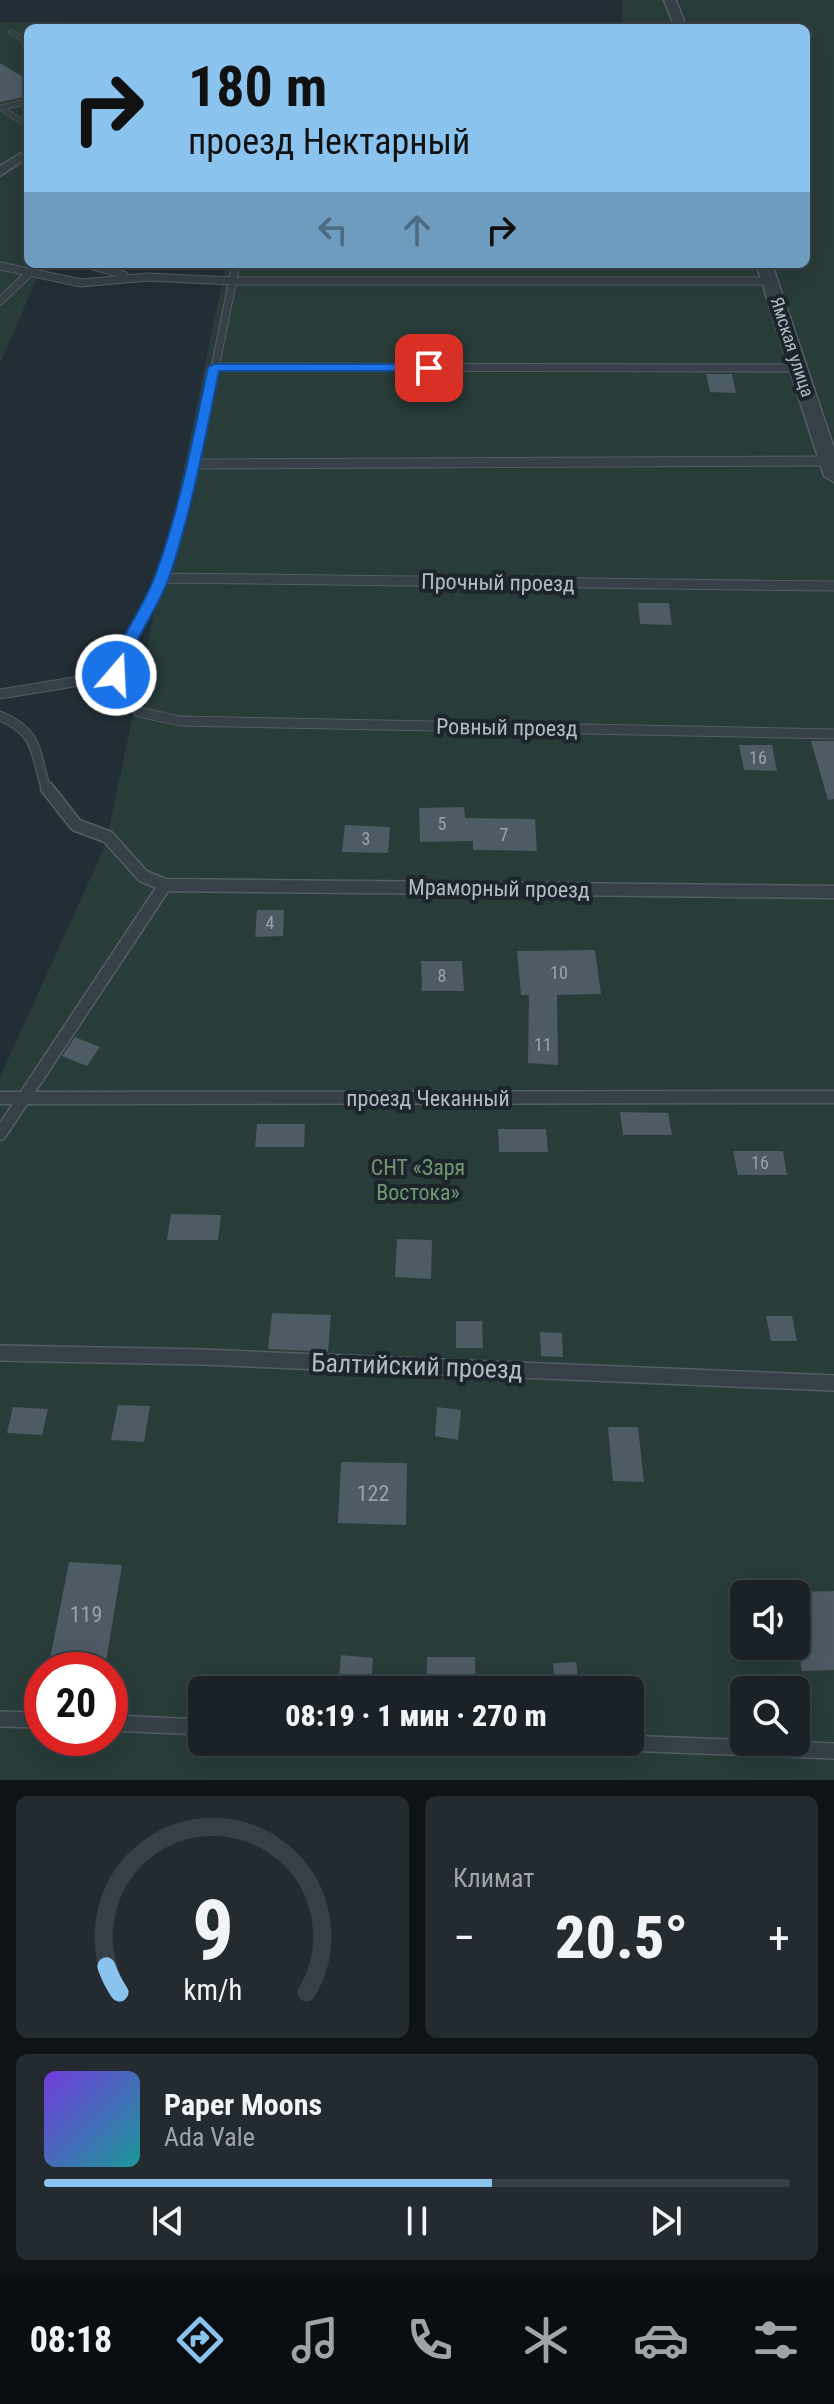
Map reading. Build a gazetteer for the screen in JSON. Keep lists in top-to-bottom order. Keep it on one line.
{"streets":{"street":["Ямская улица"],"lane":["Прочный проезд","Ровный проезд","Мраморный проезд","проезд Чеканный","Балтийский проезд"]},"parks":["СНТ «Заря Востока»"],"house_numbers":["16","5","7","3","4","10","8","11","16","122","119"],"page":{"turn":["180 m","проезд Нектарный"],"limit":"20","trip":"08:19 · 1 мин · 270 m","tile":"Климат","heat":["−","20.5°","+"],"song":["Paper Moons","Ada Vale"],"tabs":"08:18","gauge":["9","km/h"]}}
